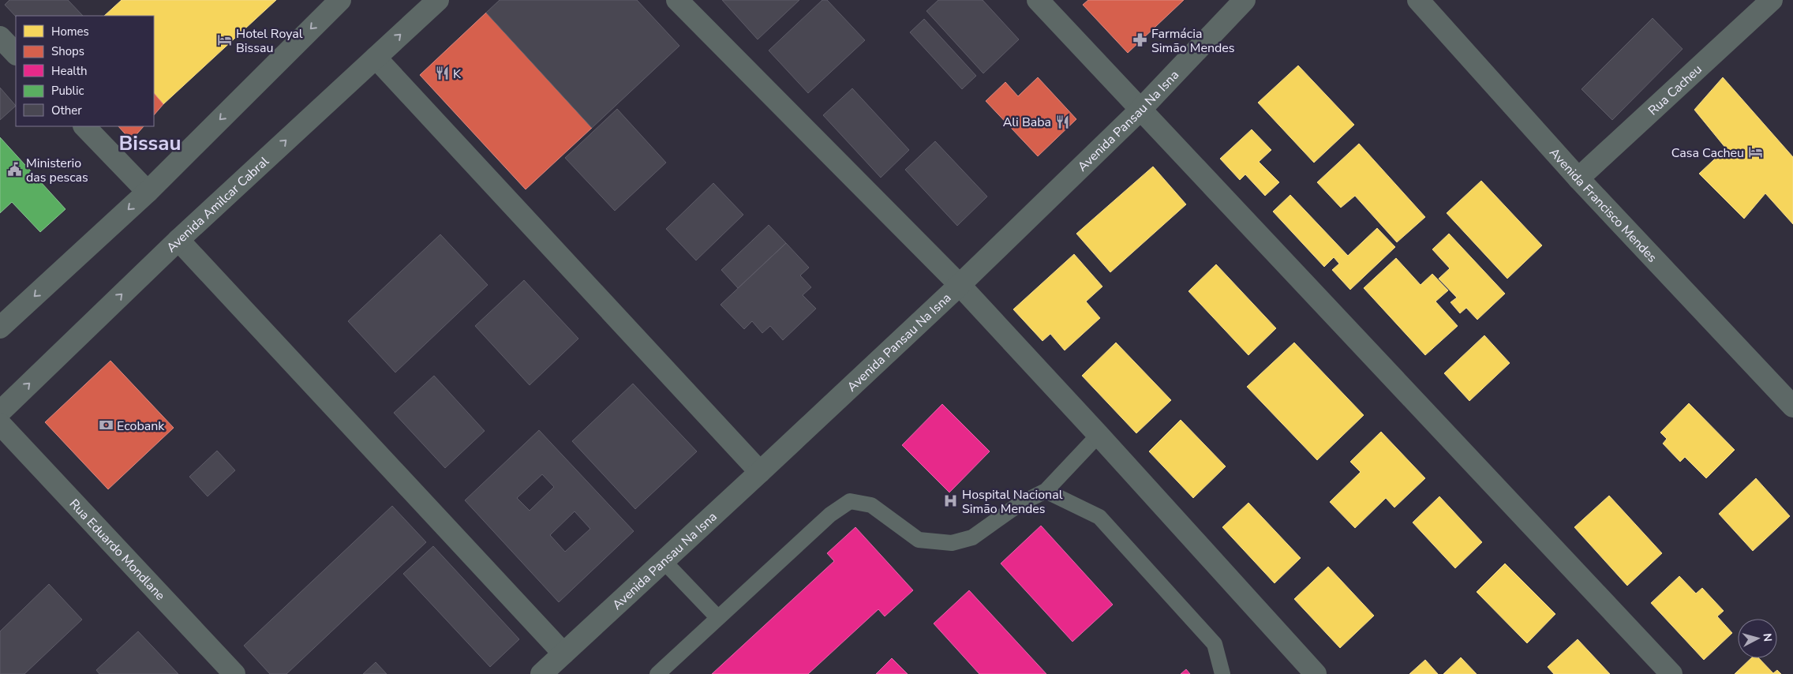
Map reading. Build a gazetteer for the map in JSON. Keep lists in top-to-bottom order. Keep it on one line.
{"streets":{"street":["Rua Cacheu","Avenida Pansau Na Isna","Avenida Amilcar Cabral","Avenida Francisco Mendes","Rua Eduardo Mondlane"]},"crossings":[["Rua Cacheu","Avenida Francisco Mendes"]],"districts":["Bissau"],"places":{"hotel":["Hotel Royal Bissau","Casa Cacheu"],"pharmacy":["Farmácia Simão Mendes"],"restaurant":["K","Ali Baba"],"public building":["Ministerio das pescas"],"bank":["Ecobank"],"hospital":["Hospital Nacional Simão Mendes"]},"legend":["Homes","Shops","Health","Public","Other"],"north":"right"}
